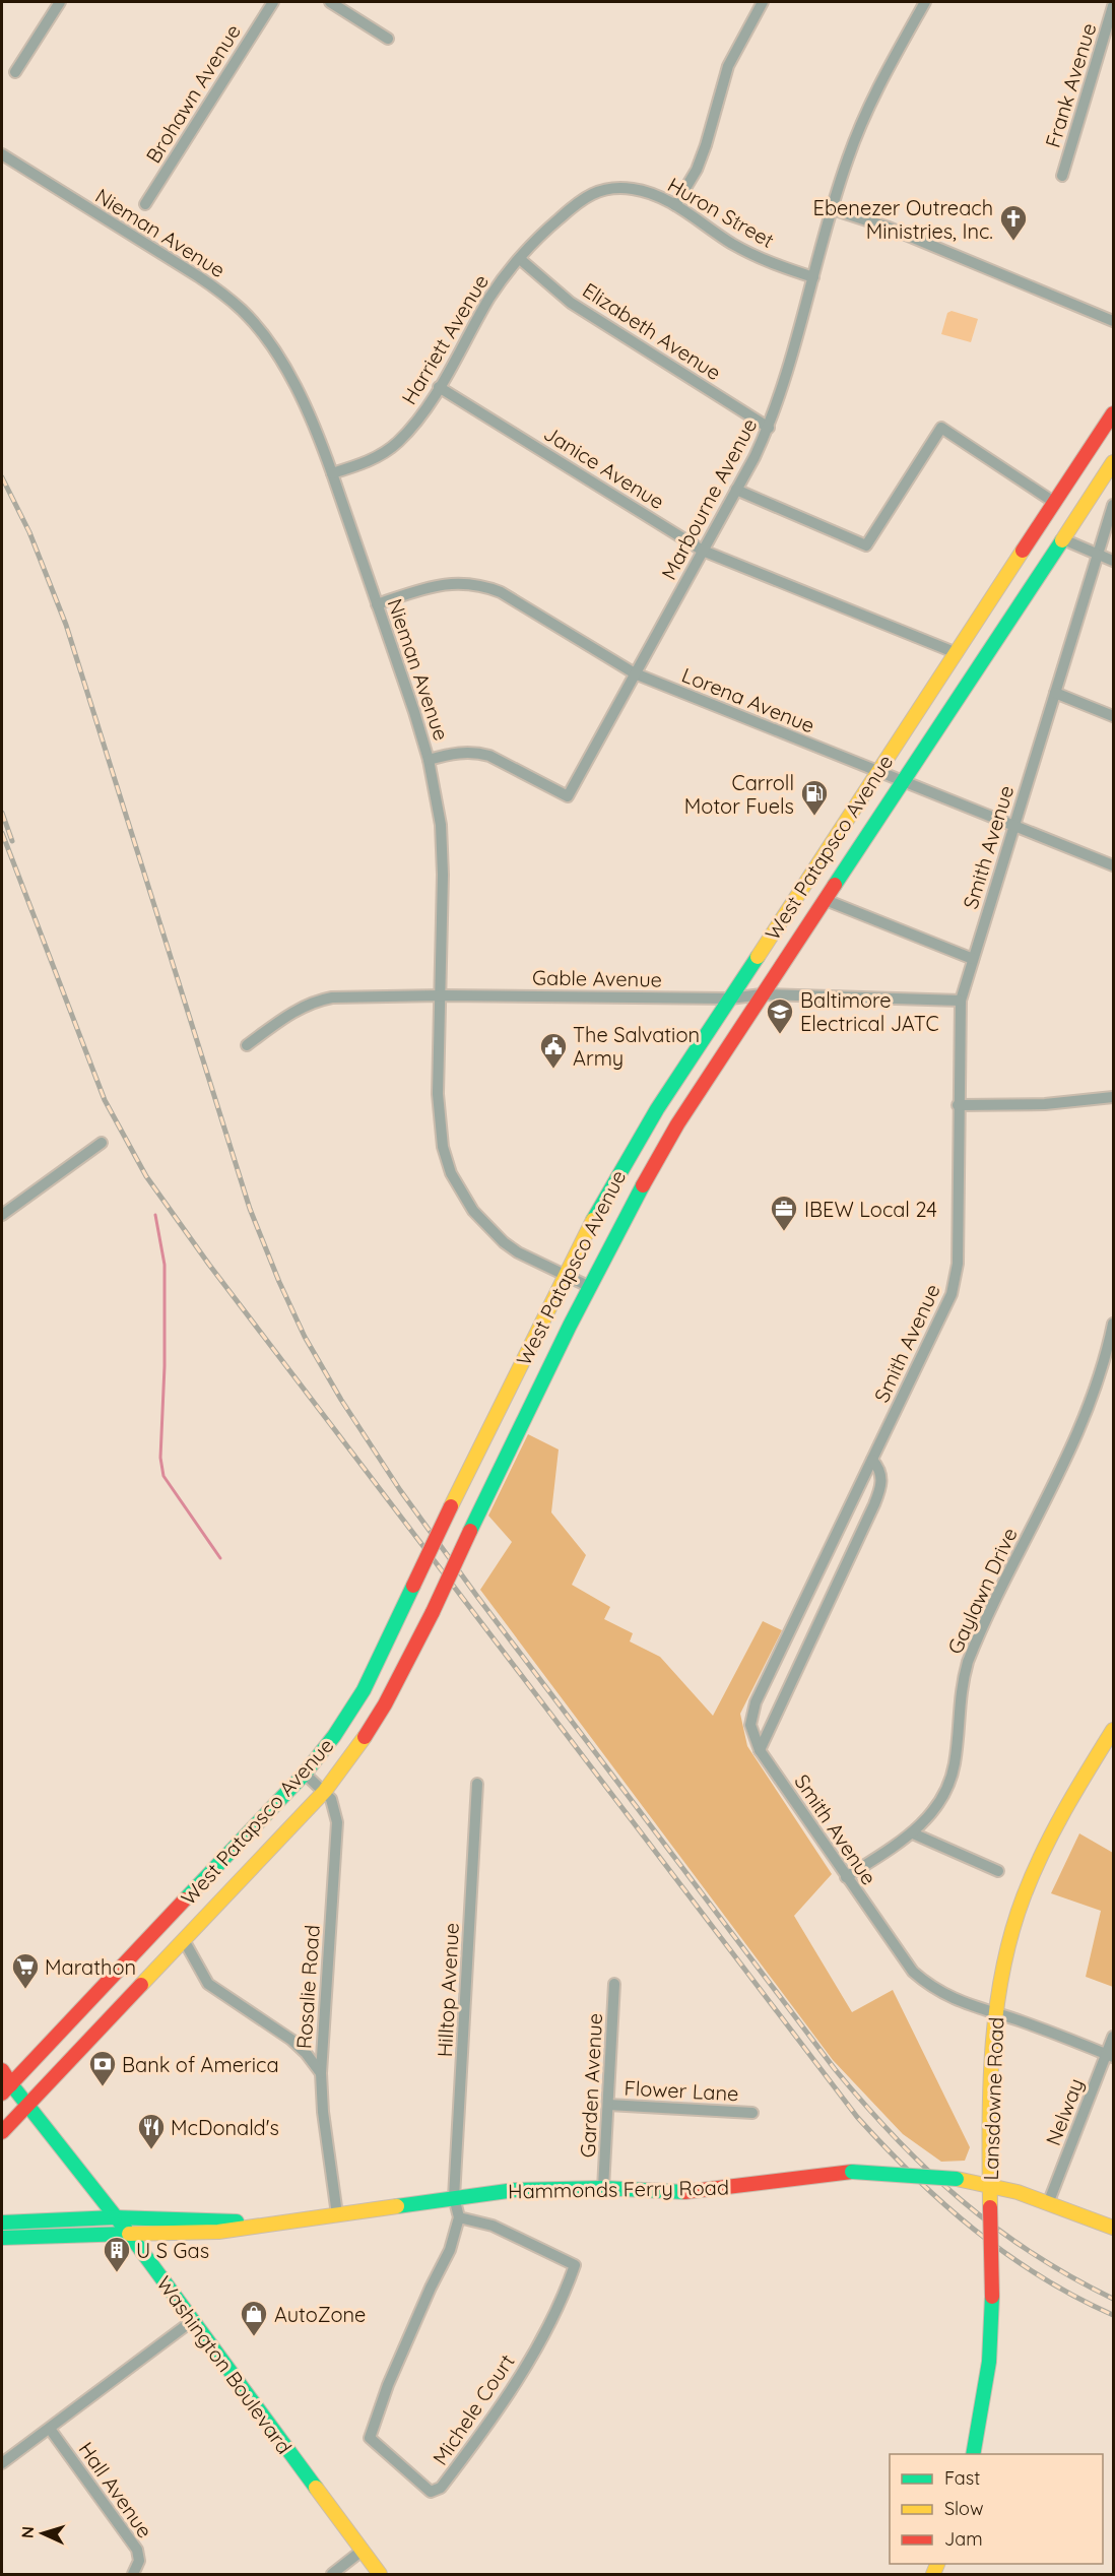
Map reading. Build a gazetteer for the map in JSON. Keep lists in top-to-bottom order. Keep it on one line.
{"streets":{"main road":["West Patapsco Avenue","Lansdowne Road","Hammonds Ferry Road","Washington Boulevard"],"street":["Frank Avenue","Brohawn Avenue","Huron Street","Nieman Avenue","Elizabeth Avenue","Harriett Avenue","Janice Avenue","Marbourne Avenue","Lorena Avenue","Smith Avenue","Gable Avenue","Gaylawn Drive","Rosalie Road","Hilltop Avenue","Garden Avenue","Flower Lane","Nelway","Michele Court","Hall Avenue"]},"crossings":[["Huron Street","Harriett Avenue"],["Huron Street","Marbourne Avenue"],["Nieman Avenue","Harriett Avenue"],["Nieman Avenue","Marbourne Avenue"],["Nieman Avenue","Lorena Avenue"],["Nieman Avenue","West Patapsco Avenue"],["Nieman Avenue","Gable Avenue"],["Elizabeth Avenue","Harriett Avenue"],["Elizabeth Avenue","Marbourne Avenue"],["Harriett Avenue","Janice Avenue"],["Janice Avenue","Marbourne Avenue"],["Janice Avenue","West Patapsco Avenue"],["Marbourne Avenue","Lorena Avenue"],["Lorena Avenue","West Patapsco Avenue"],["Lorena Avenue","Smith Avenue"],["West Patapsco Avenue","Gable Avenue"],["West Patapsco Avenue","Rosalie Road"],["West Patapsco Avenue","Washington Boulevard"],["Smith Avenue","Gable Avenue"],["Smith Avenue","Gaylawn Drive"],["Smith Avenue","Lansdowne Road"],["Smith Avenue","Nelway"],["Rosalie Road","Hammonds Ferry Road"],["Hilltop Avenue","Hammonds Ferry Road"],["Hilltop Avenue","Michele Court"],["Garden Avenue","Flower Lane"],["Garden Avenue","Hammonds Ferry Road"],["Lansdowne Road","Hammonds Ferry Road"],["Nelway","Hammonds Ferry Road"],["Hammonds Ferry Road","Washington Boulevard"],["Hammonds Ferry Road","Michele Court"]],"places":{"church":["Ebenezer Outreach Ministries, Inc."],"fuel station":["Carroll Motor Fuels"],"school or university":["Baltimore Electrical JATC"],"public building":["The Salvation Army"],"office":["IBEW Local 24"],"supermarket":["Marathon"],"bank":["Bank of America"],"restaurant":["McDonald's"],"building":["U S Gas"],"shop":["AutoZone"]},"legend":["Fast","Slow","Jam"],"north":"left"}
